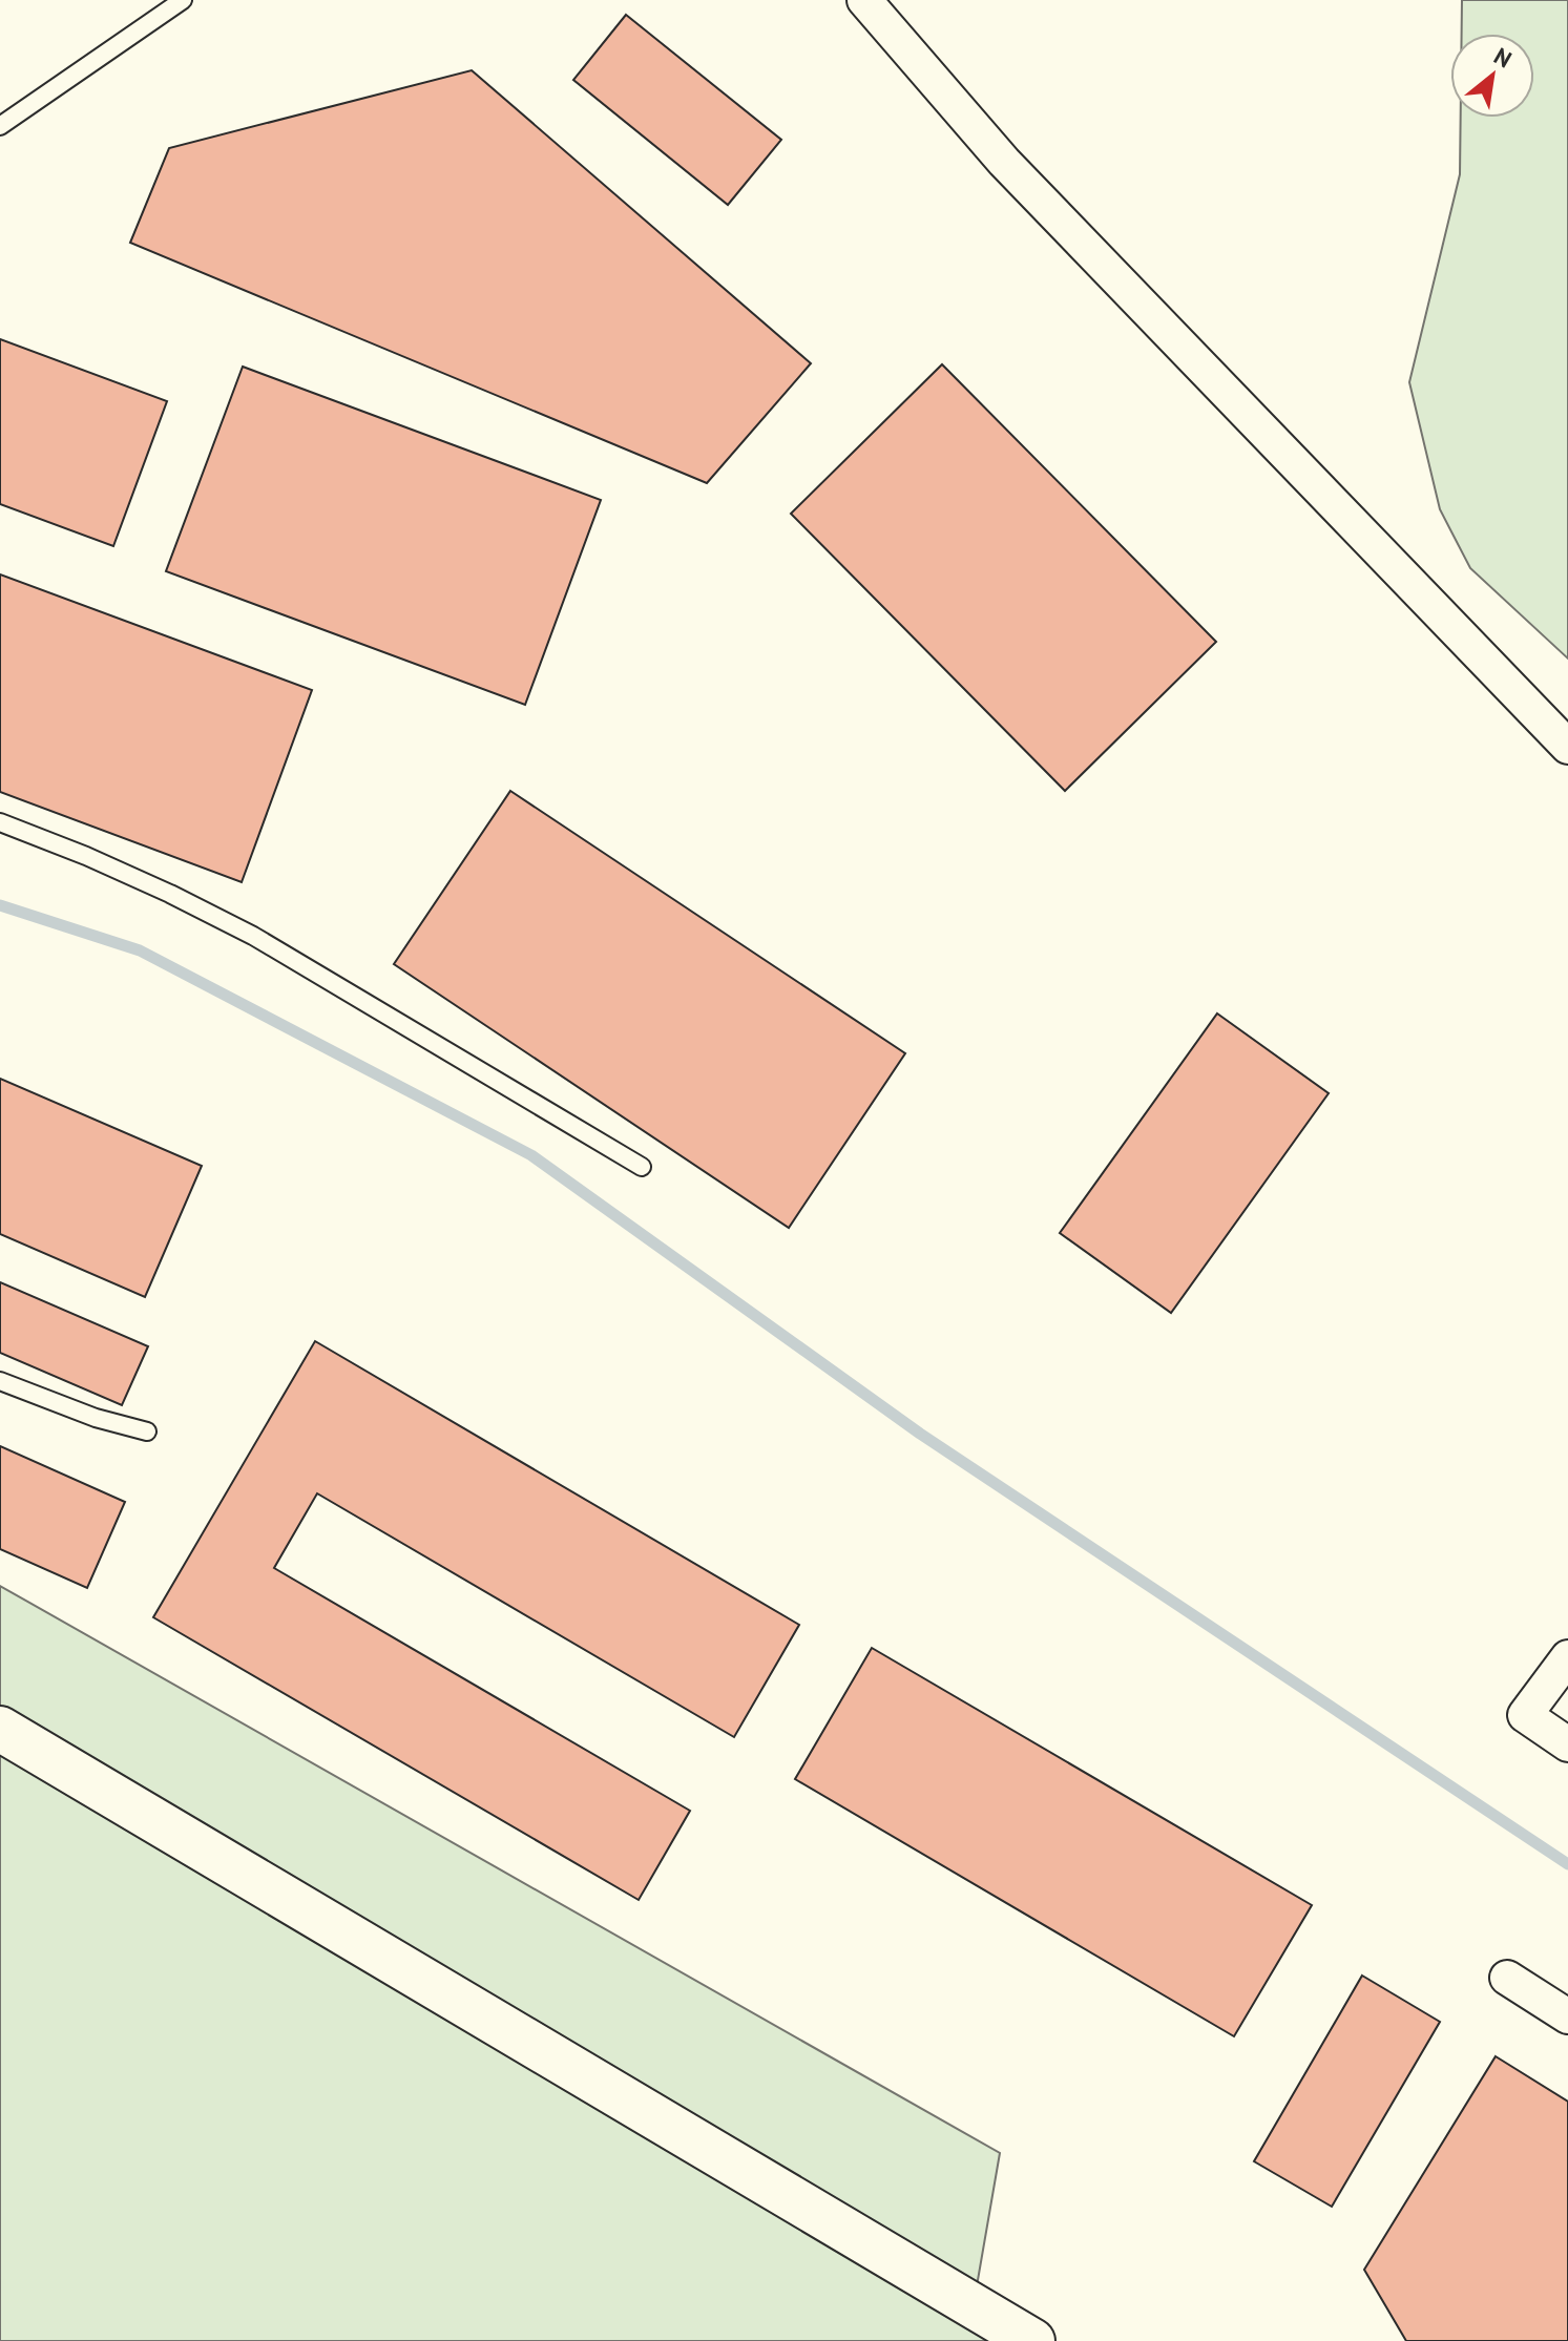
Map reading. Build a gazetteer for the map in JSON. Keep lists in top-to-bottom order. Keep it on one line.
{"north":"top right"}
